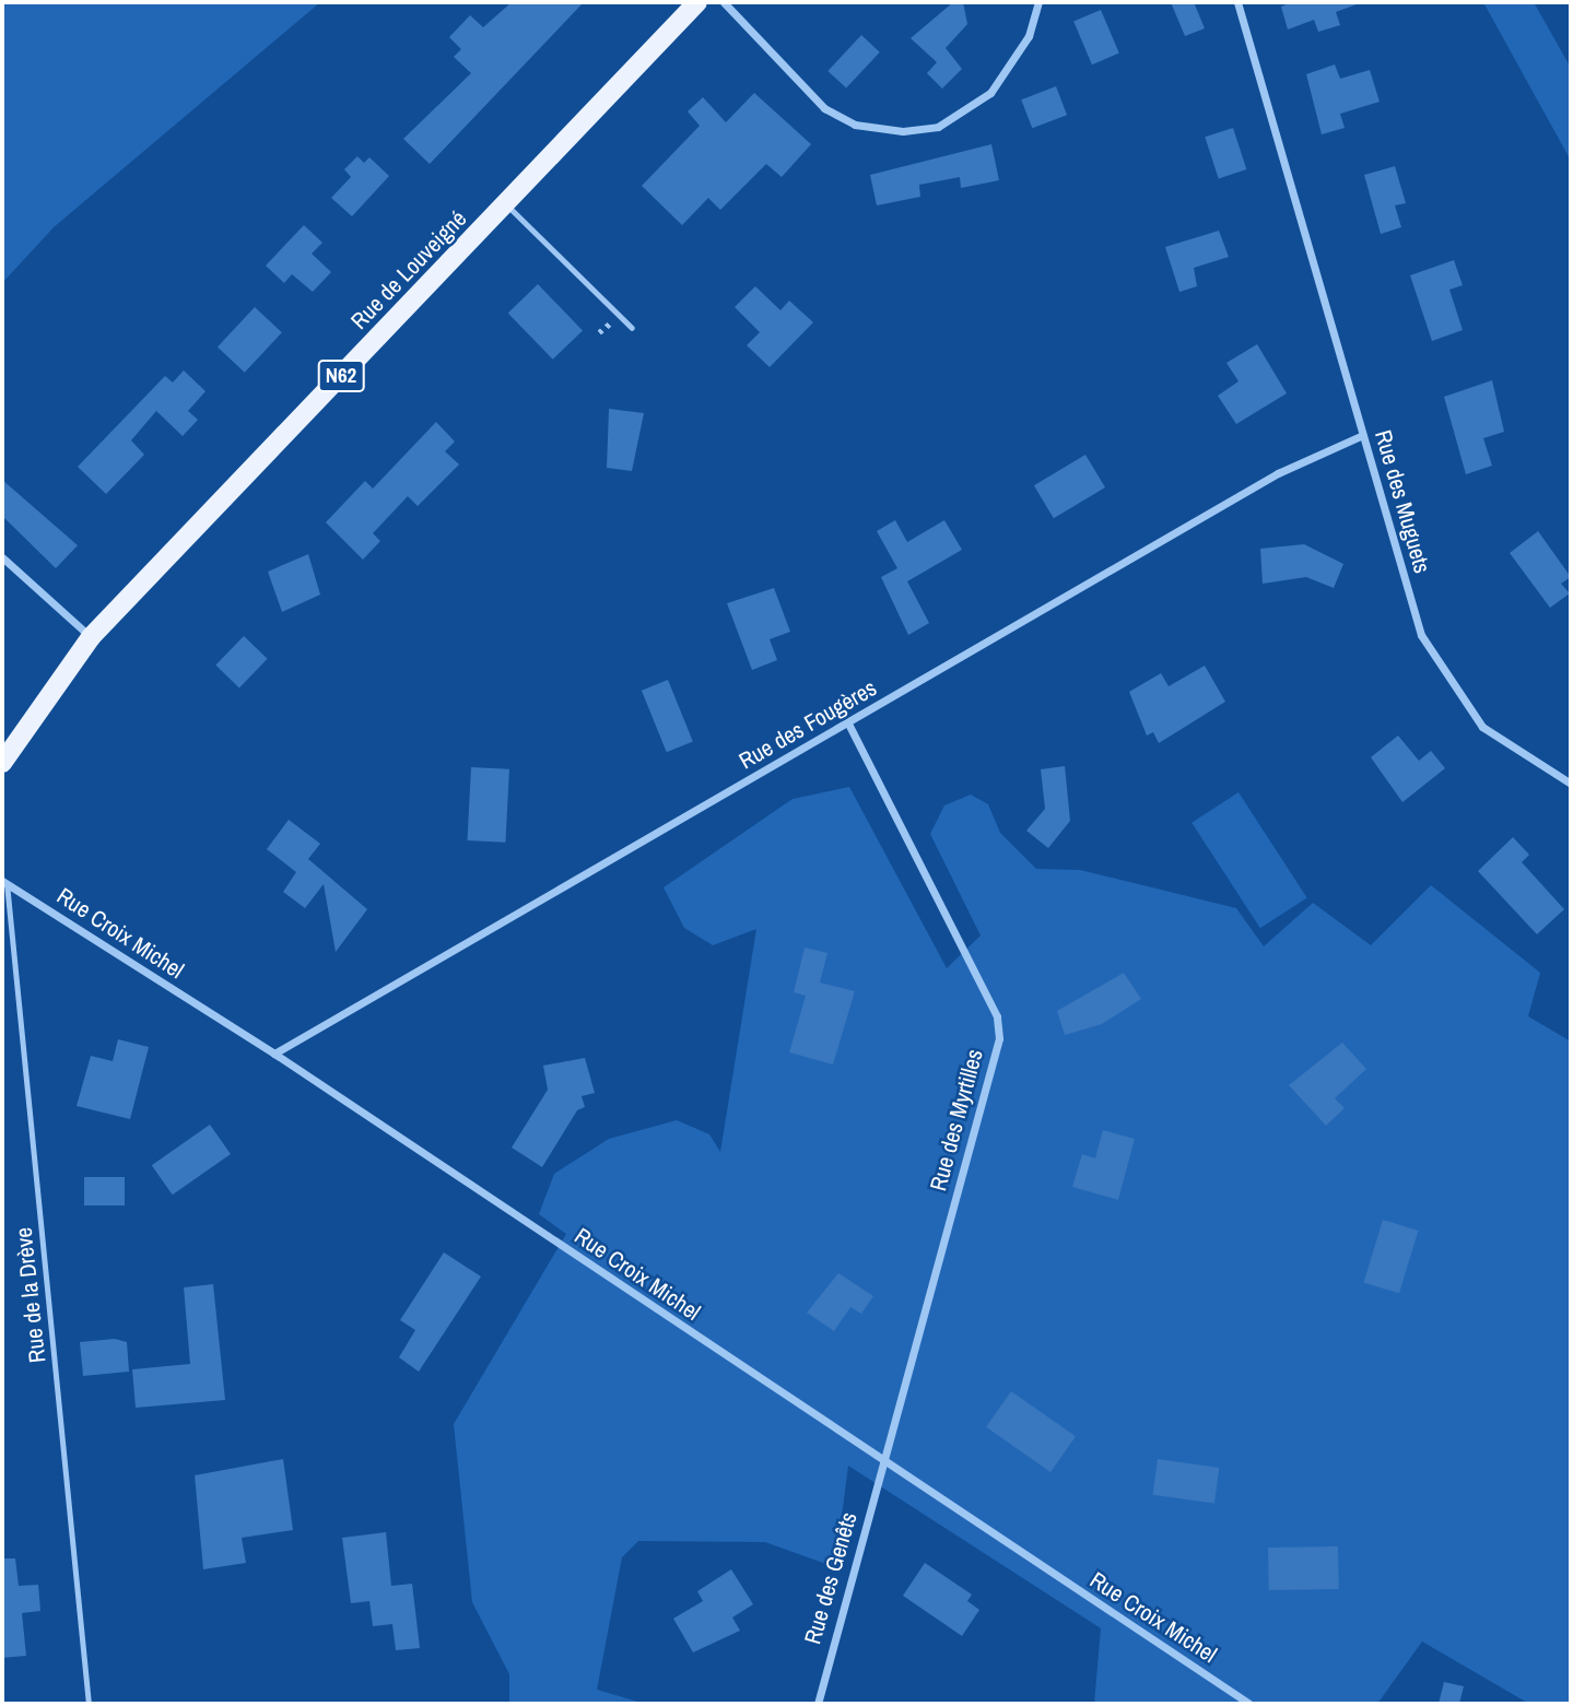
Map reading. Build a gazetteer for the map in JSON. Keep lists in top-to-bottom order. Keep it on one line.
{"streets":{"main road":["Rue de Louveigné","N62"],"street":["Rue des Muguets","Rue des Fougères","Rue Croix Michel","Rue des Myrtilles","Rue des Genêts"],"lane":["Rue de la Drève"]},"crossings":[["Rue des Muguets","Rue des Fougères"],["Rue des Fougères","Rue Croix Michel"],["Rue des Fougères","Rue des Myrtilles"],["Rue Croix Michel","Rue des Myrtilles"],["Rue Croix Michel","Rue de la Drève"],["Rue Croix Michel","Rue des Genêts"],["Rue des Myrtilles","Rue des Genêts"]]}
